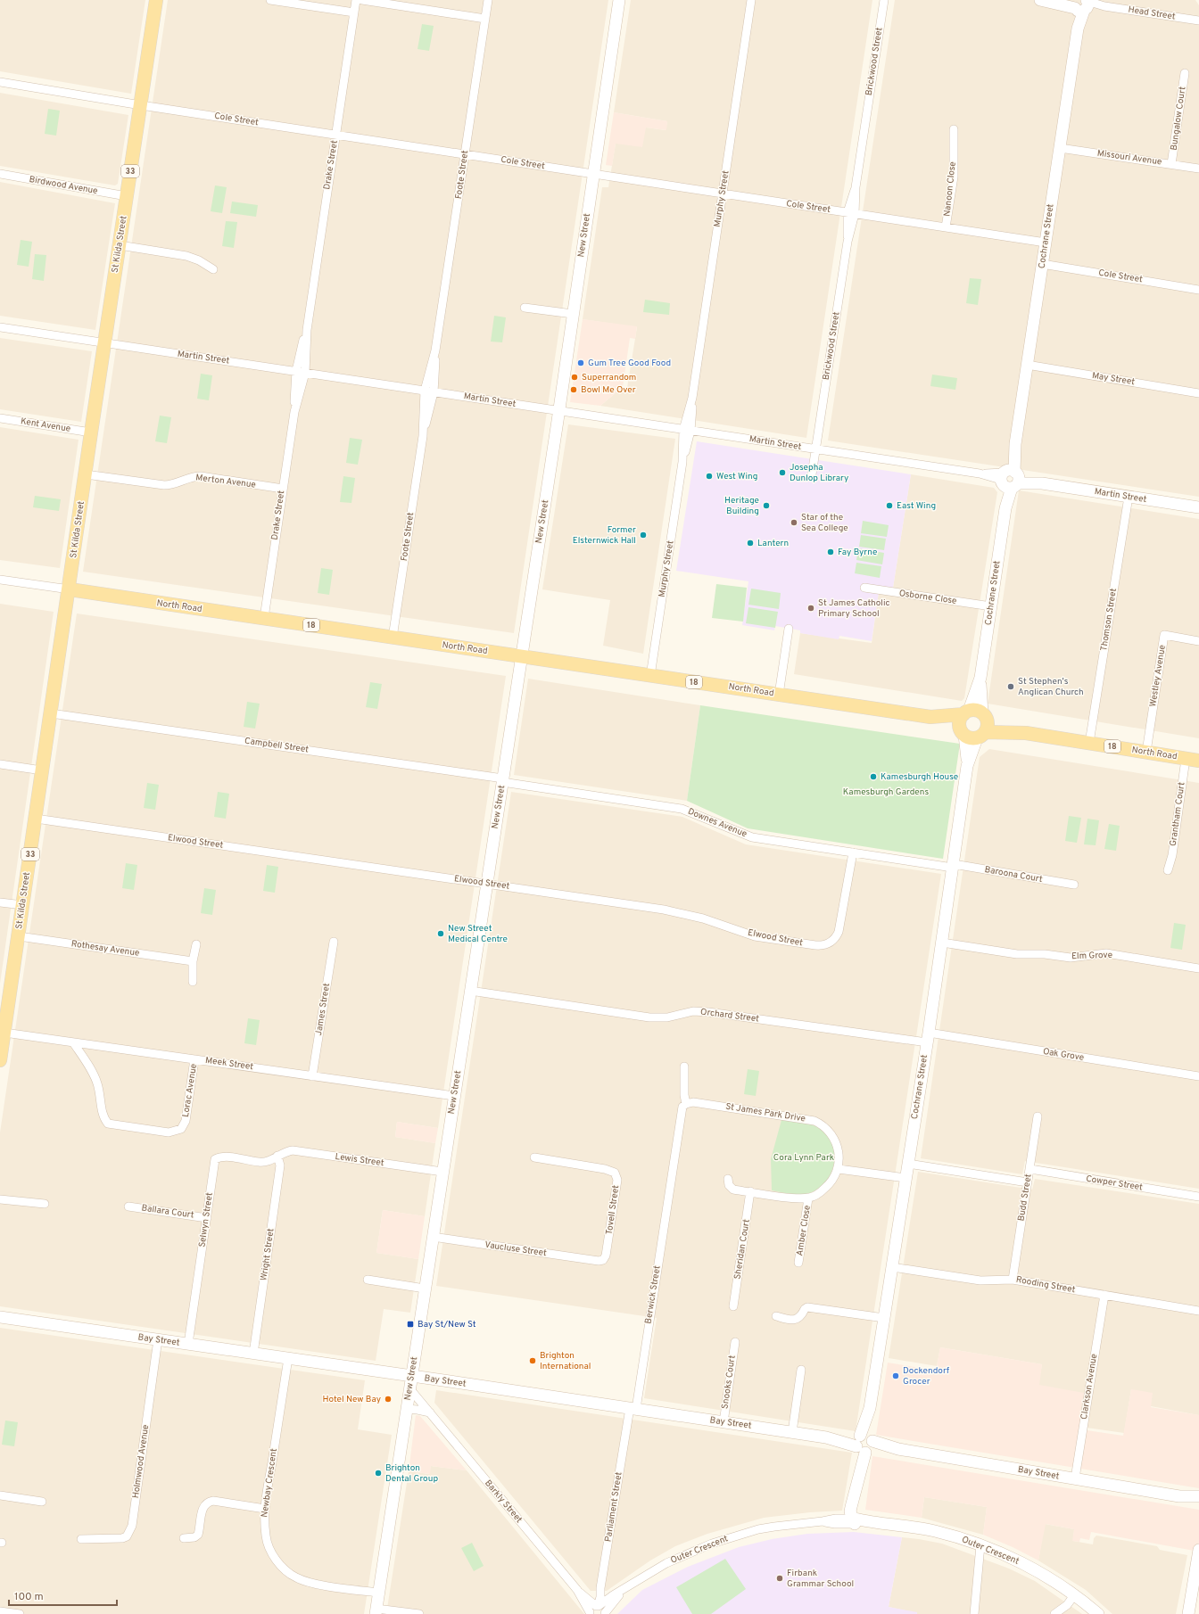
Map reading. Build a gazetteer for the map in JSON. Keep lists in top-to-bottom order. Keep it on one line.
{"streets":{"main road":["33","St Kilda Street","North Road","18"],"street":["Head Street","Brickwood Street","Bungalow Court","Cole Street","Missouri Avenue","Drake Street","Foote Street","Birdwood Avenue","Nanoon Close","Murphy Street","New Street","Cochrane Street","Martin Street","May Street","Kent Avenue","Merton Avenue","Osborne Close","Thomson Street","Westley Avenue","Campbell Street","Grantham Court","Downes Avenue","Elwood Street","Baroona Court","Rothesay Avenue","Elm Grove","James Street","Orchard Street","Oak Grove","Meek Street","Lorac Avenue","St James Park Drive","Lewis Street","Cowper Street","Budd Street","Tovell Street","Ballara Court","Selwyn Street","Amber Close","Vaucluse Street","Sheridan Court","Wright Street","Rooding Street","Berwick Street","Bay Street","Snooks Court","Clarkson Avenue","Holmwood Avenue","Newbay Crescent","Barkly Street","Parliament Street","Outer Crescent"]},"crossings":[["Head Street","Cochrane Street"],["Brickwood Street","Cole Street"],["Brickwood Street","Martin Street"],["Bungalow Court","Missouri Avenue"],["Cole Street","Drake Street"],["Cole Street","Foote Street"],["Cole Street","Nanoon Close"],["Cole Street","Murphy Street"],["Cole Street","New Street"],["Cole Street","Cochrane Street"],["Cole Street","St Kilda Street"],["Missouri Avenue","Cochrane Street"],["Drake Street","Martin Street"],["Drake Street","Merton Avenue"],["Drake Street","North Road"],["Foote Street","Martin Street"],["Foote Street","North Road"],["Birdwood Avenue","St Kilda Street"],["Murphy Street","Martin Street"],["Murphy Street","North Road"],["New Street","Martin Street"],["New Street","North Road"],["New Street","Campbell Street"],["New Street","Downes Avenue"],["New Street","Elwood Street"],["New Street","Orchard Street"],["New Street","Meek Street"],["New Street","Lewis Street"],["New Street","Vaucluse Street"],["New Street","Bay Street"],["New Street","Newbay Crescent"],["New Street","Barkly Street"],["Cochrane Street","Martin Street"],["Cochrane Street","May Street"],["Cochrane Street","Osborne Close"],["Cochrane Street","North Road"],["Cochrane Street","18"],["Cochrane Street","Downes Avenue"],["Cochrane Street","Baroona Court"],["Cochrane Street","Elm Grove"],["Cochrane Street","Orchard Street"],["Cochrane Street","Oak Grove"],["Cochrane Street","Rooding Street"],["Cochrane Street","Bay Street"],["Cochrane Street","Outer Crescent"],["St Kilda Street","Martin Street"],["St Kilda Street","Kent Avenue"],["St Kilda Street","Merton Avenue"],["St Kilda Street","North Road"],["St Kilda Street","Campbell Street"],["St Kilda Street","Elwood Street"],["St Kilda Street","Rothesay Avenue"],["St Kilda Street","Meek Street"],["Martin Street","Thomson Street"],["North Road","Thomson Street"],["North Road","18"],["North Road","Westley Avenue"],["North Road","Grantham Court"],["Campbell Street","Downes Avenue"],["Downes Avenue","Elwood Street"],["Downes Avenue","Baroona Court"],["James Street","Meek Street"],["Orchard Street","Oak Grove"],["Meek Street","Lorac Avenue"],["St James Park Drive","Berwick Street"],["Lewis Street","Selwyn Street"],["Lewis Street","Wright Street"],["Cowper Street","Budd Street"],["Budd Street","Rooding Street"],["Tovell Street","Vaucluse Street"],["Ballara Court","Selwyn Street"],["Selwyn Street","Wright Street"],["Selwyn Street","Bay Street"],["Wright Street","Bay Street"],["Rooding Street","Clarkson Avenue"],["Berwick Street","Bay Street"],["Berwick Street","Parliament Street"],["Bay Street","Snooks Court"],["Bay Street","Clarkson Avenue"],["Bay Street","Holmwood Avenue"],["Bay Street","Newbay Crescent"],["Bay Street","Parliament Street"],["Barkly Street","Parliament Street"],["Barkly Street","Outer Crescent"],["Parliament Street","Outer Crescent"]],"parks":["Kamesburgh Gardens","Cora Lynn Park"],"places":{"other":["Gum Tree Good Food","Superrandom","Bowl Me Over","Josepha Dunlop Library","West Wing","Heritage Building","East Wing","Star of the Sea College","Former Elsternwick Hall","Lantern","Fay Byrne","St James Catholic Primary School","St Stephen's Anglican Church","Kamesburgh House","New Street Medical Centre","Brighton International","Dockendorf Grocer","Hotel New Bay","Brighton Dental Group","Firbank Grammar School"],"transit":["Bay St/New St"]},"scale_bar":"100 m"}
